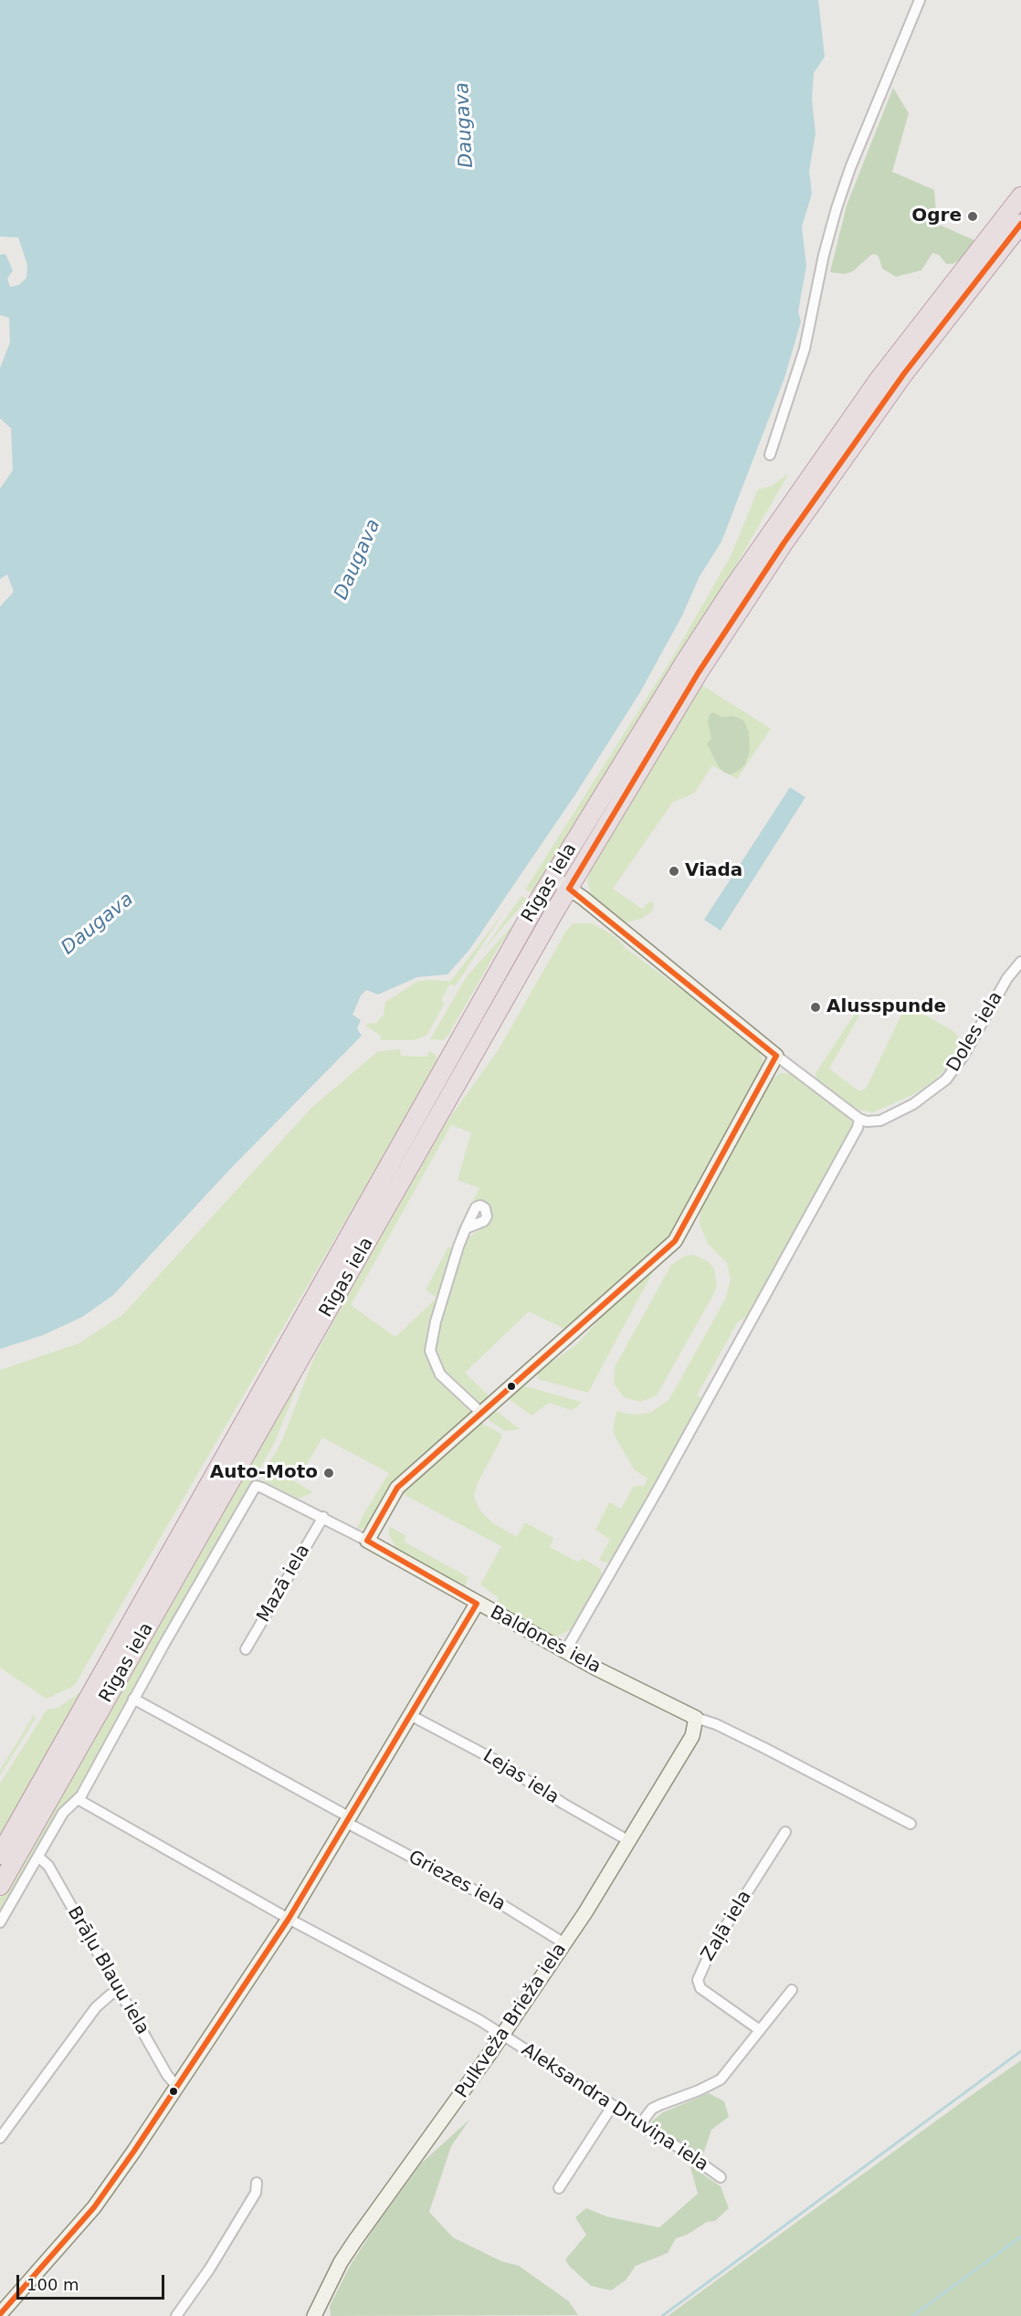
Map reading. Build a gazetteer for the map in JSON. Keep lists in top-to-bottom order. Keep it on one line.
{"streets":{"highway":["Rīgas iela"],"street":["Doles iela","Mazā iela","Baldones iela","Lejas iela","Griezes iela","Zaļā iela","Brāļu Blauu iela","Pulkveža Brieža iela","Aleksandra Druviņa iela"]},"crossings":[["Rīgas iela","Baldones iela"],["Rīgas iela","Griezes iela"],["Rīgas iela","Brāļu Blauu iela"],["Rīgas iela","Aleksandra Druviņa iela"],["Mazā iela","Baldones iela"],["Baldones iela","Griezes iela"],["Baldones iela","Pulkveža Brieža iela"],["Lejas iela","Pulkveža Brieža iela"],["Griezes iela","Pulkveža Brieža iela"],["Pulkveža Brieža iela","Aleksandra Druviņa iela"]],"water":["Daugava"],"places":["Ogre","Viada","Alusspunde","Auto-Moto"],"scale_bar":"100 m"}
